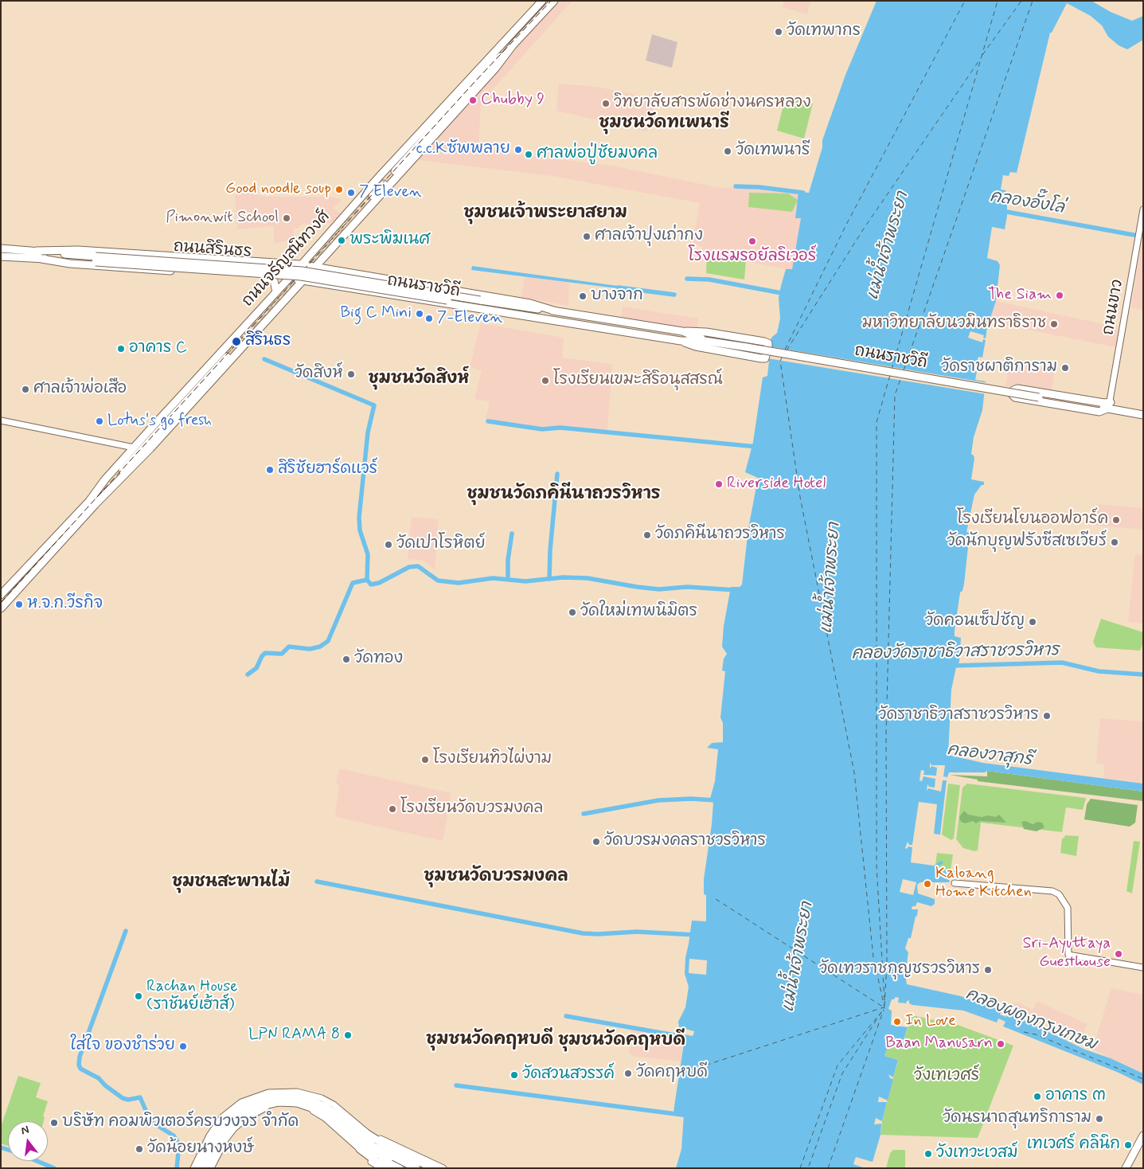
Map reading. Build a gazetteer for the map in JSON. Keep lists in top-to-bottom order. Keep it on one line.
{"streets":{"main road":["ถนนสิรินธร","ถนนจรัญสนิทวงศ์","ถนนราชวิถี"],"street":["ถนนขาว"]},"crossings":[["ถนนสิรินธร","ถนนจรัญสนิทวงศ์"],["ถนนสิรินธร","ถนนราชวิถี"],["ถนนจรัญสนิทวงศ์","ถนนราชวิถี"],["ถนนราชวิถี","ถนนขาว"]],"districts":["ชุมชนวัดทเพนารี","ชุมชนเจ้าพระยาสยาม","ชุมชนวัดสิงห์","ชุมชนวัดภคินีนาถวรวิหาร","ชุมชนวัดบวรมงคล","ชุมชนสะพานไม้","ชุมชนวัดคฤหบดี","ชุมชนวัดคฤหบดี"],"water":["คลองอั๊งโล่","แม่น้ำเจ้าพระยา","คลองวัดราชาธิวาสราชวรวิหาร","คลองวาสุกรี","คลองผดุงกรุงเกษม"],"parks":["วังเทเวศร์"],"places":["วัดเทพากร","Chubby 9","วิทยาลัยสารพัดช่างนครหลวง","c.c.Kซัพพลาย","วัดเทพนารี","ศาลพ่อปู่ชัยมงคล","Good noodle soup","7 Eleven","Pimonwit School","ศาลเจ้าปุงเถ่ากง","พระพิฆเนศ","โรงแรมรอยัลริเวอร์","The Siam","บางจาก","Big C Mini","7-Eleven","มหาวิทยาลัยนวมินทราธิราช","สิรินธร","อาคาร C","วัดราชผาติการาม","วัดสิงห์","โรงเรียนเขมะสิริอนุสสรณ์","ศาลเจ้าพ่อเสือ","Lotus's go fresh","สิริชัยฮาร์ดแวร์","Riverside Hotel","โรงเรียนโยนออฟอาร์ค","วัดภคินีนาถวรวิหาร","วัดนักบุญฟรังซีสเซเวียร์","วัดเปาโรหิตย์","ห.จ.ก.วีรกิจ","วัดใหม่เทพนิมิตร","วัดคอนเซ็ปชัญ","วัดทอง","วัดราชาธิวาสราชวรวิหาร","โรงเรียนทิวไผ่งาม","โรงเรียนวัดบวรมงคล","วัดบวรมงคลราชวรวิหาร","Kaloang Home Kitchen","Sri-Ayuttaya Guesthouse","วัดเทวราชกุญชรวรวิหาร","Rachan House (ราชันย์เฮ้าส์)","In Love","LPN RAMA 8","Baan Manusarn","ใส่ใจ ของชำร่วย","วัดคฤหบดี","วัดสวนสวรรค์","อาคาร ๓","วัดนรนาถสุนทริการาม","บริษัท คอมพิวเตอร์ครบวงจร จำกัด","เทเวศร์ คลินิก","วัดน้อยนางหงษ์","วังเทวะเวสม์"],"north":"top"}
